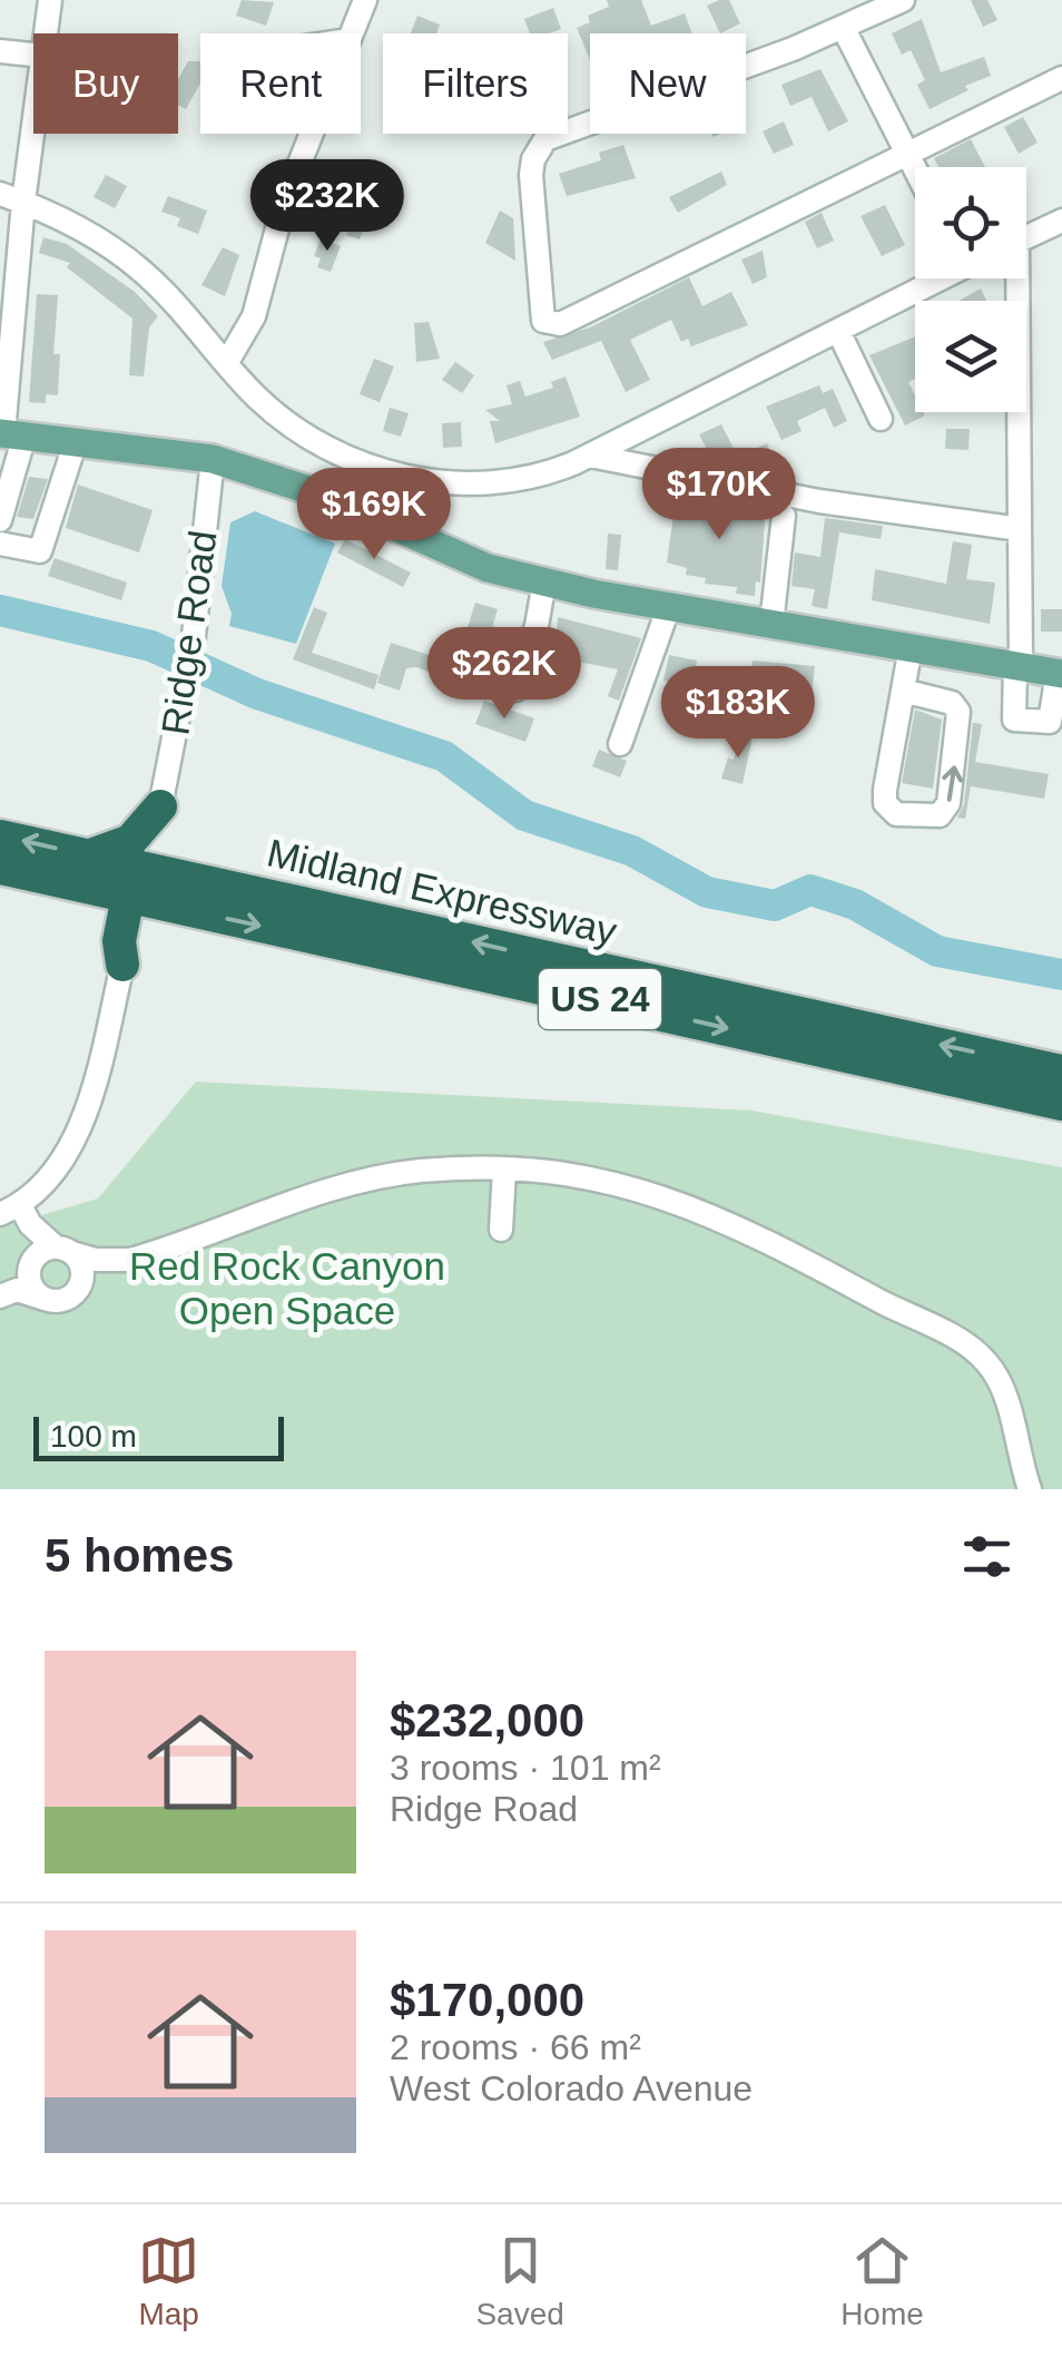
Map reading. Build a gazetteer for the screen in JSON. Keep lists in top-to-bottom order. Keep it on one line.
{"streets":{"highway":["Midland Expressway","US 24"],"street":["Ridge Road"]},"parks":["Red Rock Canyon Open Space"],"scale_bar":"100 m","page":{"chip":["Buy","Rent","Filters","New"],"price":["$232K","$170K","$169K","$262K","$183K"],"scale":"100 m","heading":"5 homes","list":[{"name":"$232,000","note":"3 rooms · 101 m² · Ridge Road"},{"name":"$170,000","note":"2 rooms · 66 m² · West Colorado Avenue"}],"tabs":["Map","Saved","Home"]}}
